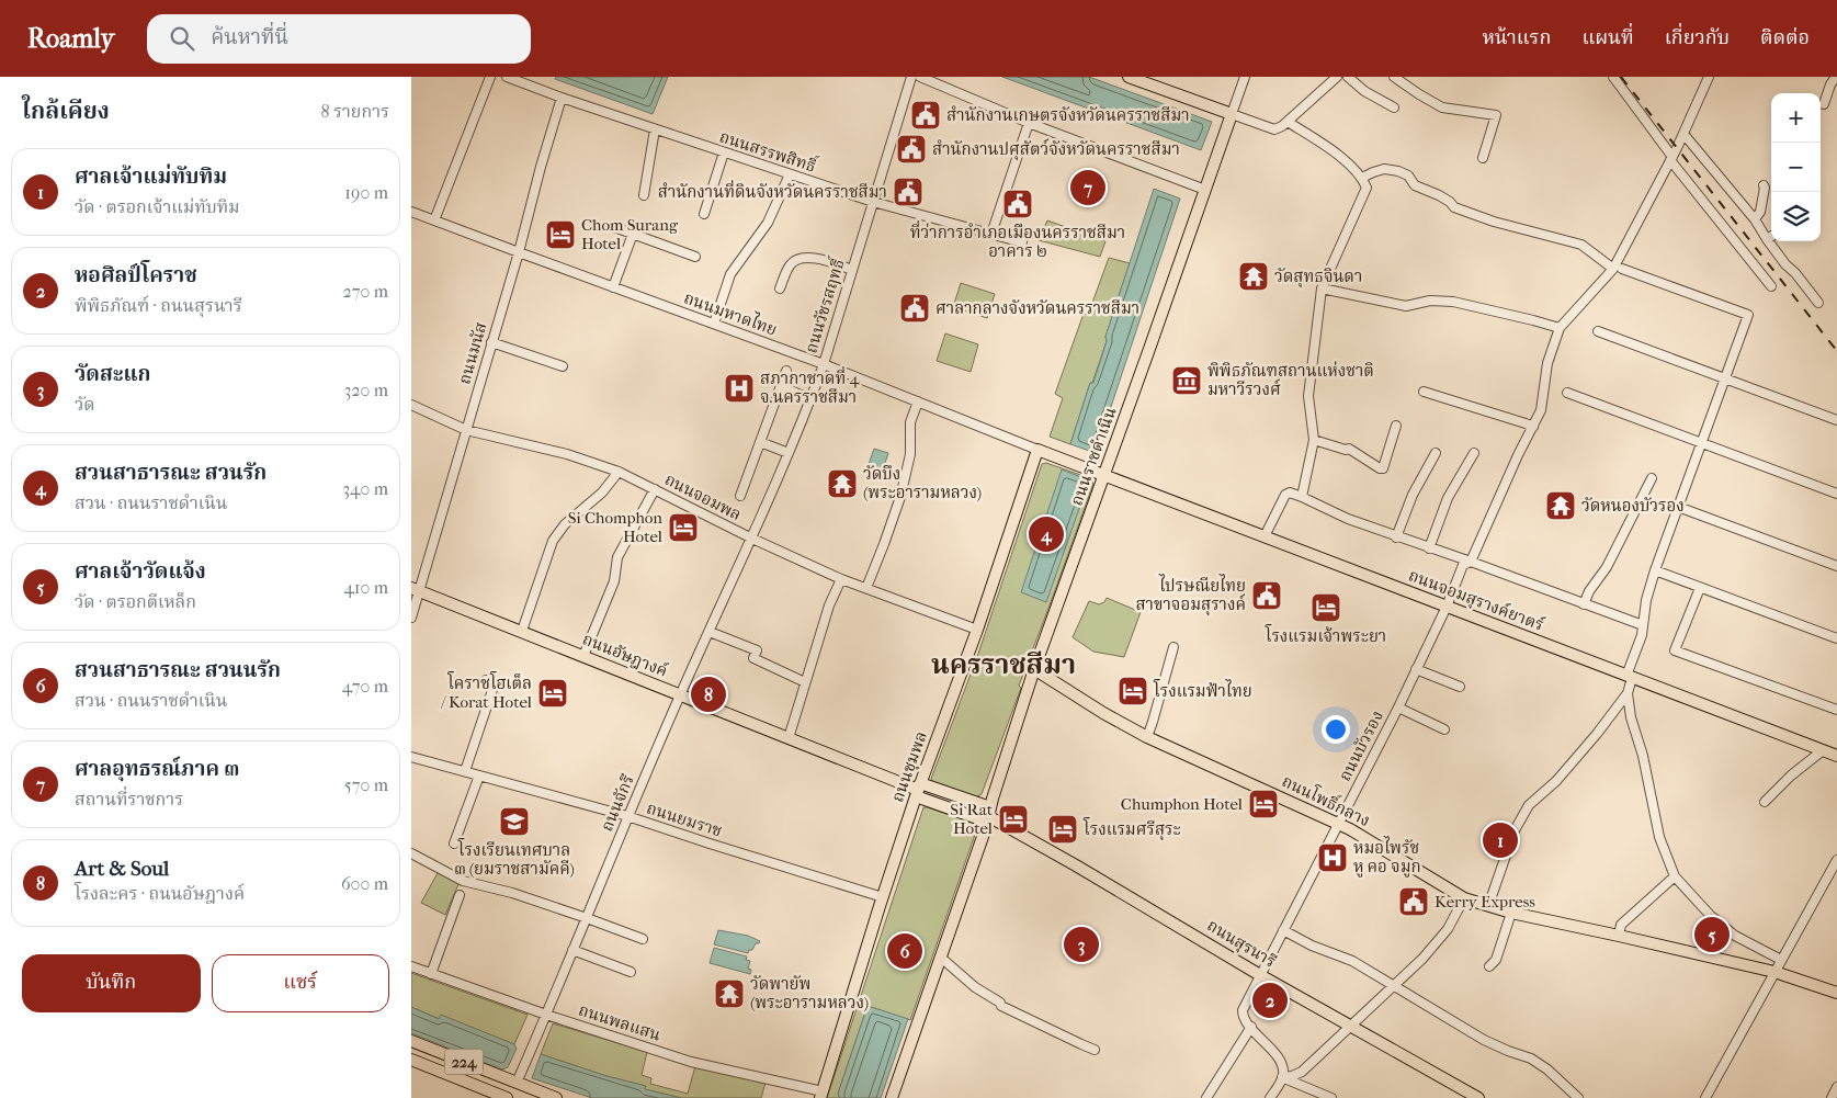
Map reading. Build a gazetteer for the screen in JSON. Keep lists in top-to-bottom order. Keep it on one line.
{"streets":{"main road":["ถนนราชดำเนิน","ถนนจอมสุรางค์ยาตร์","ถนนอัษฎางค์","ถนนชุมพล","ถนนโพธิ์กลาง","ถนนสุรนารี","224"],"street":["ถนนสรรพสิทธิ์","ถนนวัชรสฤทธิ์","ถนนมหาดไทย","ถนนมนัส","ถนนจอมพล","ถนนบัวรอง","ถนนจักรี","ถนนยมราช","ถนนพลแสน"]},"crossings":[["ถนนสรรพสิทธิ์","ถนนวัชรสฤทธิ์"],["ถนนสรรพสิทธิ์","ถนนมนัส"],["ถนนวัชรสฤทธิ์","ถนนมหาดไทย"],["ถนนวัชรสฤทธิ์","ถนนจอมพล"],["ถนนวัชรสฤทธิ์","ถนนจักรี"],["ถนนมหาดไทย","ถนนมนัส"],["ถนนมหาดไทย","ถนนจอมสุรางค์ยาตร์"],["ถนนมหาดไทย","ถนนชุมพล"],["ถนนมนัส","ถนนจอมพล"],["ถนนมนัส","ถนนอัษฎางค์"],["ถนนราชดำเนิน","ถนนจอมสุรางค์ยาตร์"],["ถนนราชดำเนิน","ถนนโพธิ์กลาง"],["ถนนราชดำเนิน","ถนนสุรนารี"],["ถนนจอมพล","ถนนชุมพล"],["ถนนจอมพล","ถนนจักรี"],["ถนนจอมสุรางค์ยาตร์","ถนนบัวรอง"],["ถนนจอมสุรางค์ยาตร์","ถนนชุมพล"],["ถนนอัษฎางค์","ถนนชุมพล"],["ถนนอัษฎางค์","ถนนจักรี"],["ถนนอัษฎางค์","ถนนสุรนารี"],["ถนนบัวรอง","ถนนโพธิ์กลาง"],["ถนนบัวรอง","ถนนสุรนารี"],["ถนนชุมพล","ถนนยมราช"],["ถนนชุมพล","ถนนสุรนารี"],["ถนนชุมพล","ถนนพลแสน"],["ถนนจักรี","ถนนยมราช"],["ถนนจักรี","ถนนพลแสน"],["ถนนจักรี","224"]],"districts":["นครราชสีมา"],"places":{"public building":["สำนักงานเกษตรจังหวัดนครราชสีมา","สำนักงานปศุสัตว์จังหวัดนครราชสีมา","สำนักงานที่ดินจังหวัดนครราชสีมา","ที่ว่าการอำเภอเมืองนครราชสีมา อาคาร ๒","ศาลากลางจังหวัดนครราชสีมา","ไปรษณียไทย สาขาจอมสุรางค์","Kerry Express"],"hotel":["Chom Surang Hotel","Si Chomphon Hotel","โรงแรมเจ้าพระยา","โรงแรมฟ้าไทย","โคราชโฮเต็ล / Korat Hotel","Chumphon Hotel","Si Rat Hotel","โรงแรมศรีสุระ"],"temple":["วัดสุทธจินดา","วัดบึง (พระอารามหลวง)","วัดหนองบัวรอง","วัดพายัพ (พระอารามหลวง)"],"museum":["พิพิธภัณฑสถานแห่งชาติ มหาวีรวงศ์"],"hospital":["สภากาชาดที่ 4 จ.นครราชสีมา","หมอไพรัช หู คอ จมูก"],"school or university":["โรงเรียนเทศบาล ๓ (ยมราชสามัคคี)"]},"page":{"header":"Roamly","search":"ค้นหาที่นี่","nav":["หน้าแรก","แผนที่","เกี่ยวกับ","ติดต่อ"],"heading":["ใกล้เคียง","8 รายการ"],"map_buttons":["+","−"],"list":[{"mark":"1","name":"ศาลเจ้าแม่ทับทิม","note":"วัด · ตรอกเจ้าแม่ทับทิม","value":"190 m"},{"mark":"2","name":"หอศิลป์โคราช","note":"พิพิธภัณฑ์ · ถนนสุรนารี","value":"270 m"},{"mark":"3","name":"วัดสะแก","note":"วัด","value":"320 m"},{"mark":"4","name":"สวนสาธารณะ สวนรัก","note":"สวน · ถนนราชดำเนิน","value":"340 m"},{"mark":"5","name":"ศาลเจ้าวัดแจ้ง","note":"วัด · ตรอกตีเหล็ก","value":"410 m"},{"mark":"6","name":"สวนสาธารณะ สวนนรัก","note":"สวน · ถนนราชดำเนิน","value":"470 m"},{"mark":"7","name":"ศาลอุทธรณ์ภาค ๓","note":"สถานที่ราชการ","value":"570 m"},{"mark":"8","name":"Art & Soul","note":"โรงละคร · ถนนอัษฎางค์","value":"600 m"}],"pins":["7","4","8","1","5","3","6","2"],"buttons":["บันทึก","แชร์"]}}
